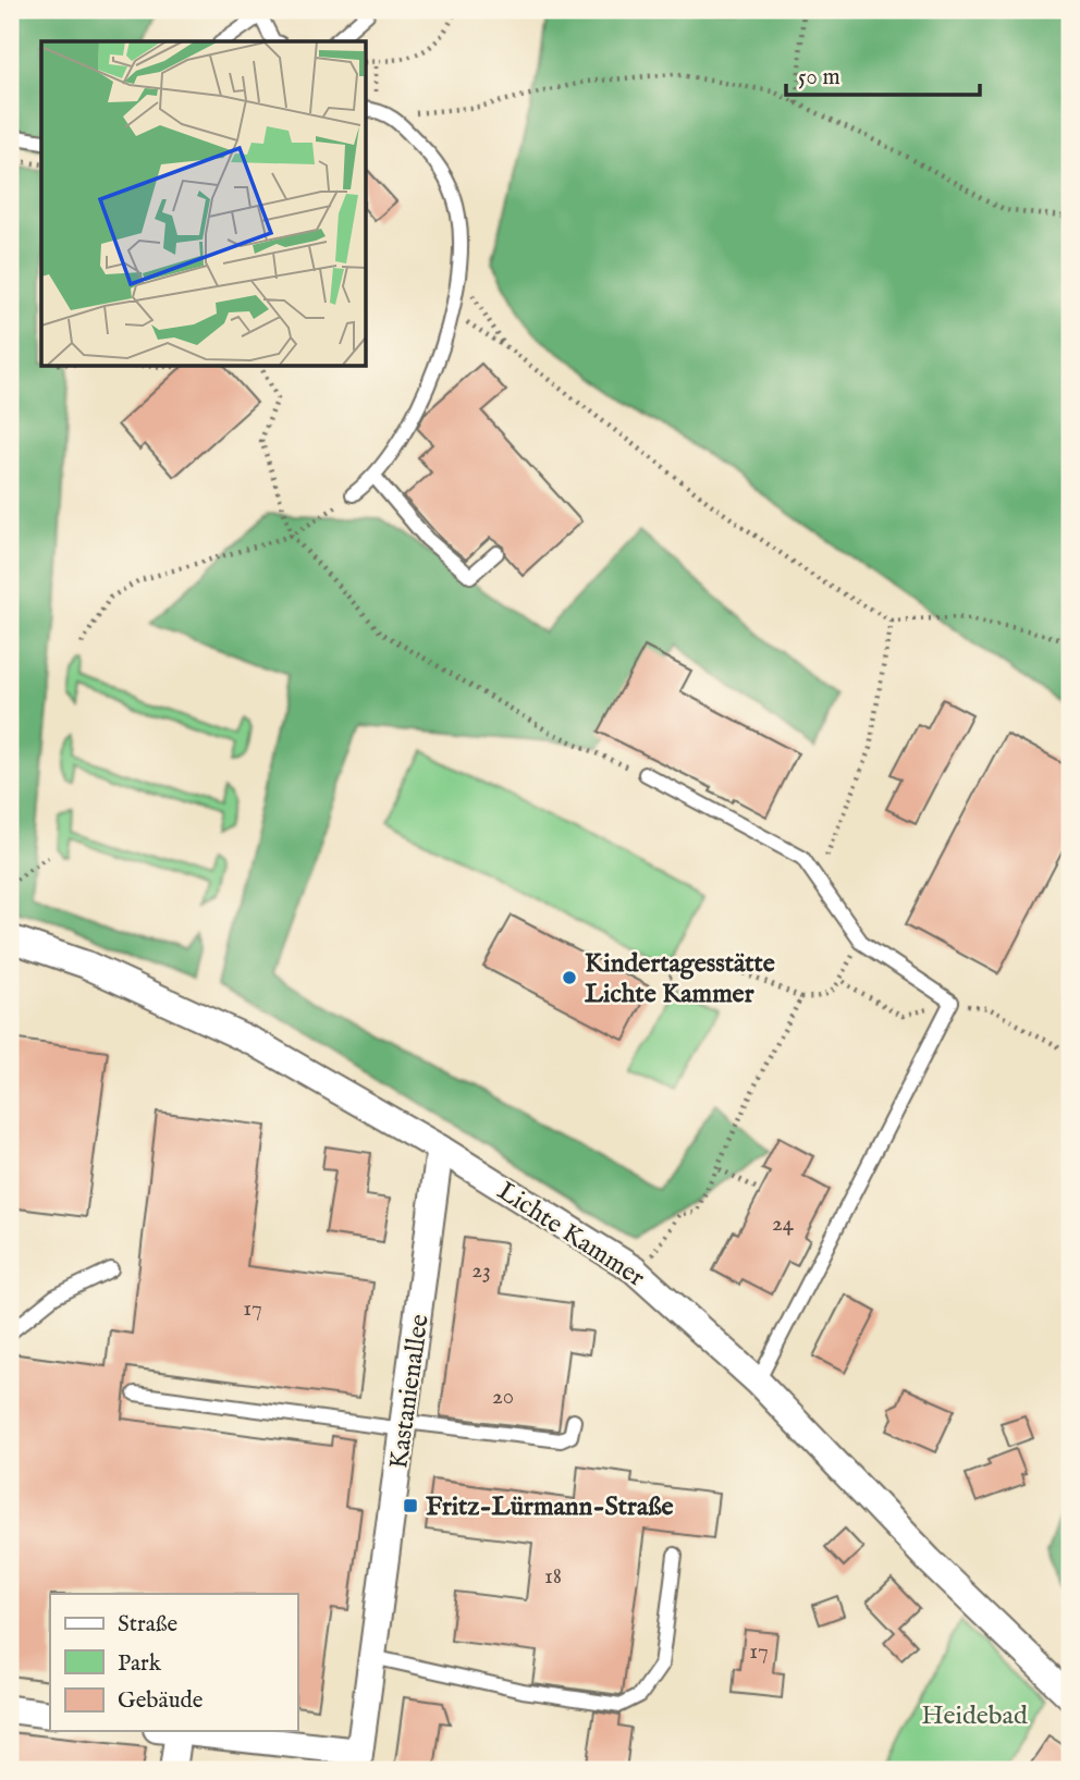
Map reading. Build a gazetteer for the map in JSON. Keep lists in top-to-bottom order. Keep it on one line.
{"streets":{"street":["Lichte Kammer","Kastanienallee"]},"crossings":[["Lichte Kammer","Kastanienallee"]],"parks":["Heidebad"],"places":{"other":["Kindertagesstätte Lichte Kammer"],"transit":["Fritz-Lürmann-Straße"]},"house_numbers":["24","23","17","20","18","17"],"legend":["Straße","Park","Gebäude"],"scale_bar":"50 m"}
